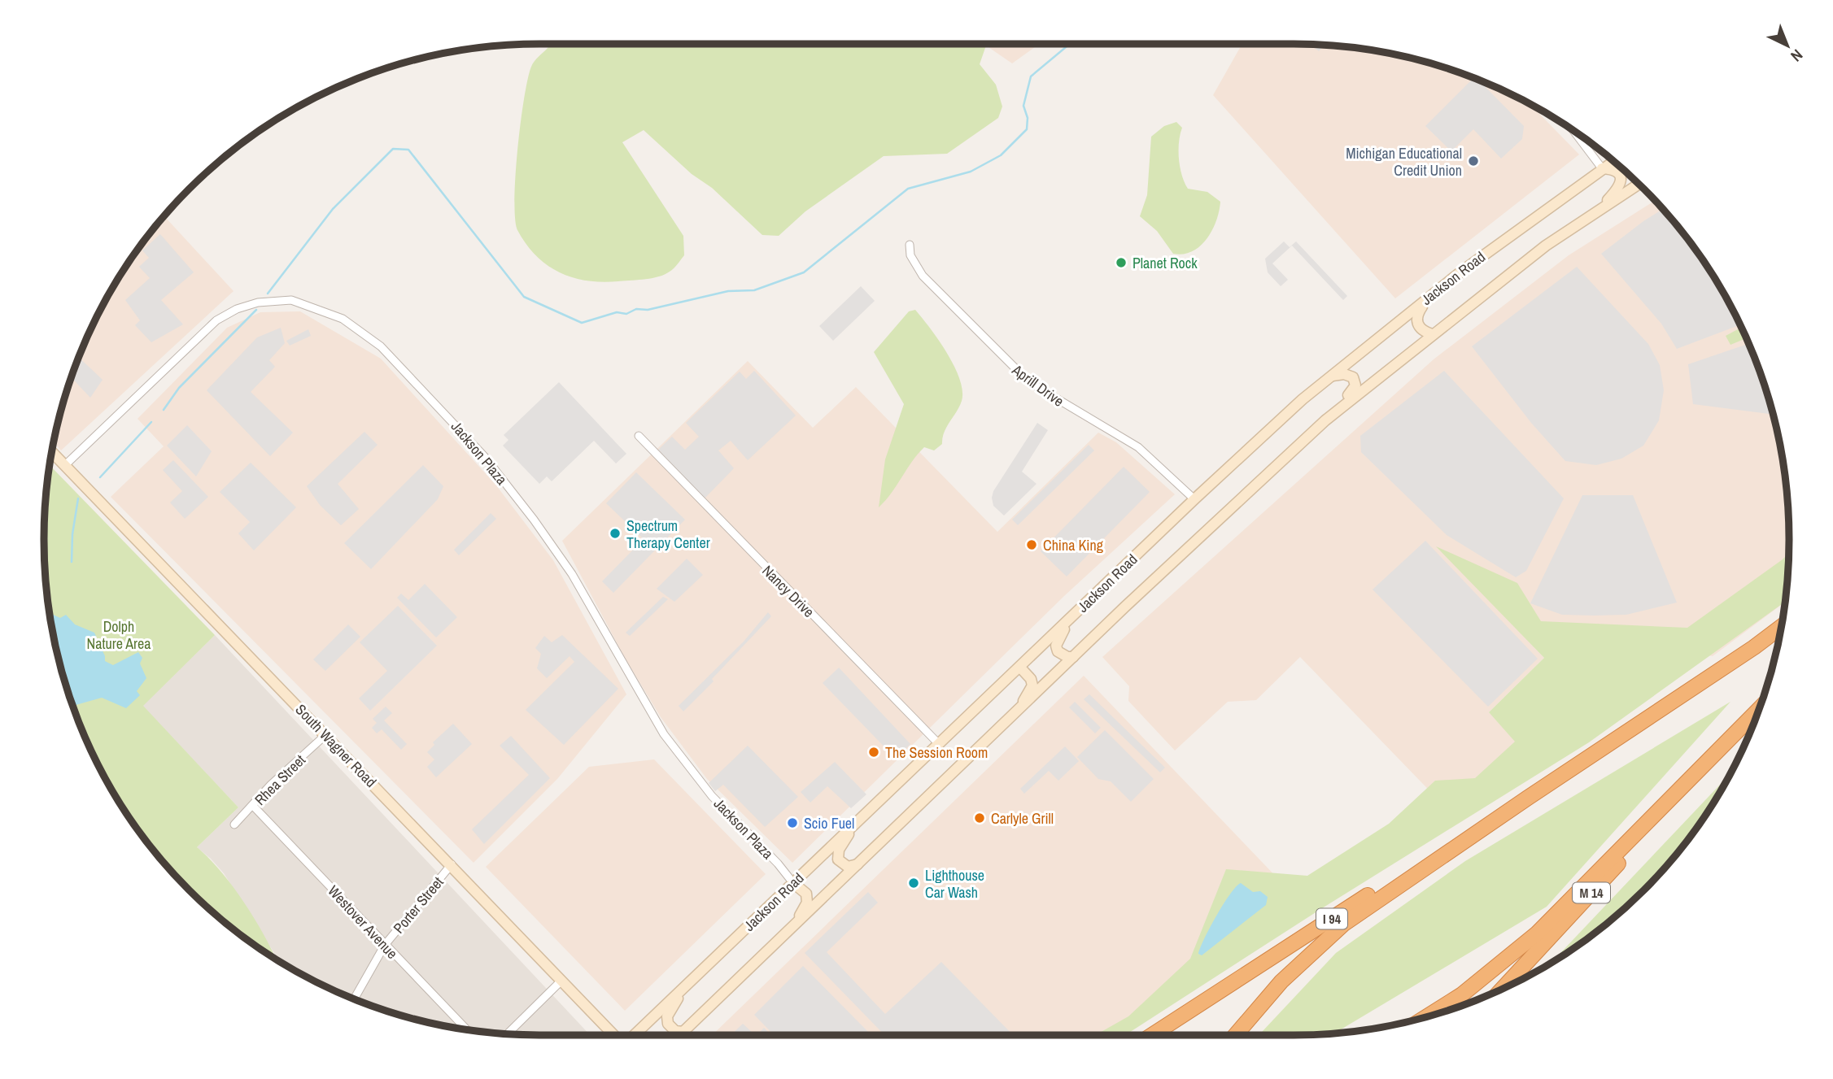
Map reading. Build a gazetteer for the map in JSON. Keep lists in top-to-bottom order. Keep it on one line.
{"streets":{"highway":["M 14","I 94"],"main road":["Jackson Road","South Wagner Road"],"street":["Aprill Drive","Jackson Plaza","Nancy Drive","Rhea Street","Porter Street","Westover Avenue"]},"crossings":[["Jackson Road","Aprill Drive"],["Jackson Road","Jackson Plaza"],["Jackson Road","Nancy Drive"],["Jackson Plaza","South Wagner Road"],["South Wagner Road","Rhea Street"],["South Wagner Road","Porter Street"],["Rhea Street","Westover Avenue"],["Porter Street","Westover Avenue"]],"parks":["Dolph Nature Area"],"places":["Michigan Educational Credit Union","Planet Rock","Spectrum Therapy Center","China King","The Session Room","Carlyle Grill","Scio Fuel","Lighthouse Car Wash"],"north":"bottom right"}
